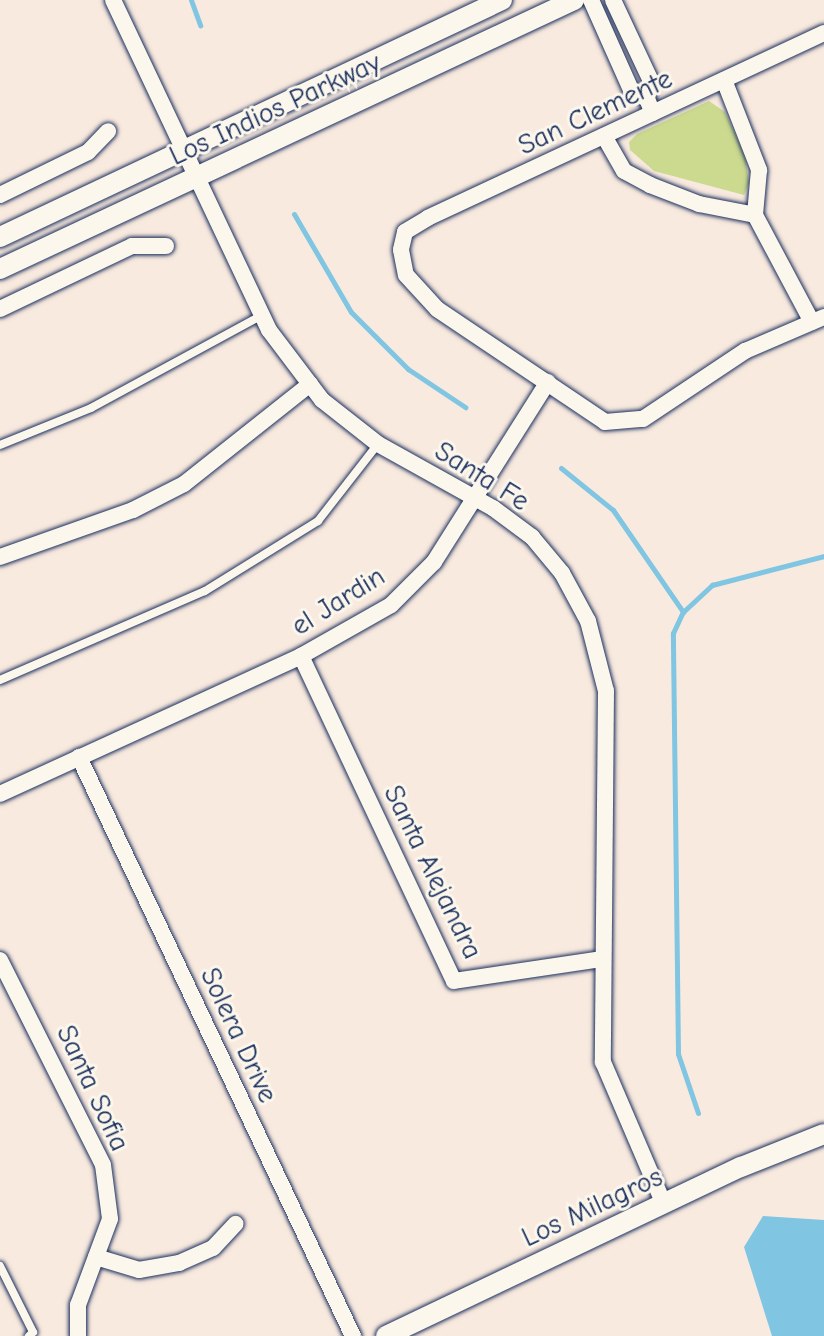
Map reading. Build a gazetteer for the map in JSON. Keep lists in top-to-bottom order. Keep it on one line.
{"streets":{"street":["Los Indios Parkway","San Clemente","Santa Fe","el Jardin","Santa Alejandra","Solera Drive","Santa Sofia","Los Milagros"]},"crossings":[["Los Indios Parkway","Santa Fe"],["San Clemente","el Jardin"],["Santa Fe","el Jardin"],["Santa Fe","Santa Alejandra"],["Santa Fe","Los Milagros"],["el Jardin","Santa Alejandra"],["el Jardin","Solera Drive"]]}
